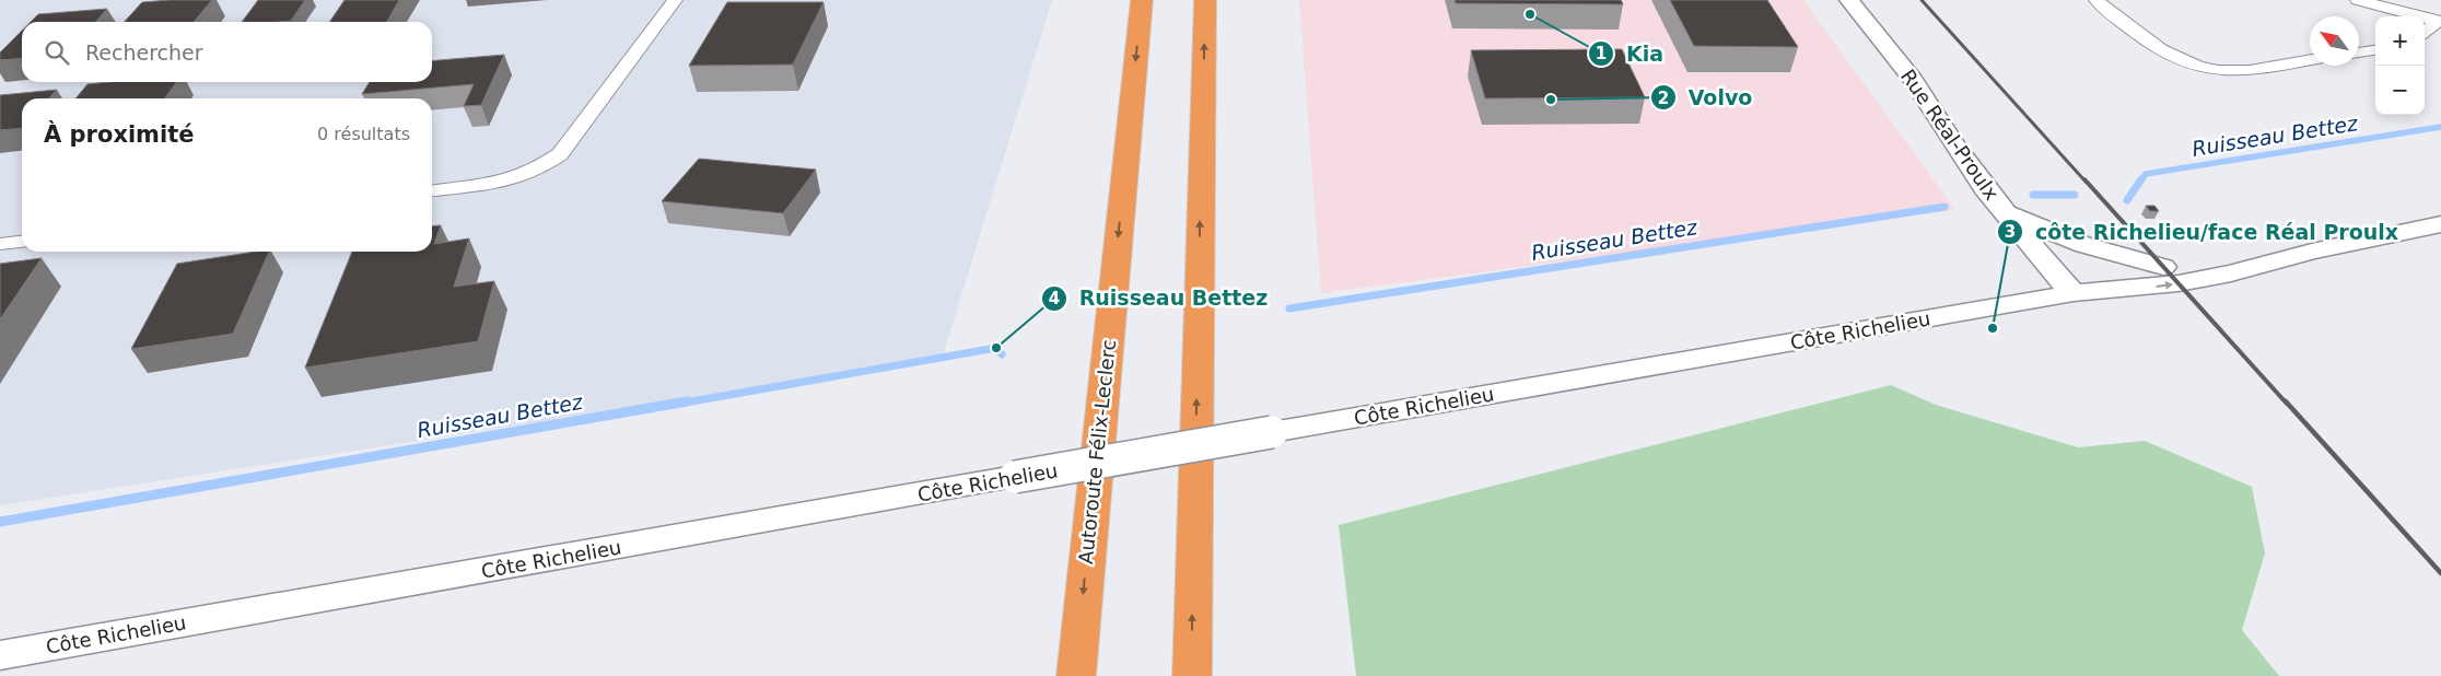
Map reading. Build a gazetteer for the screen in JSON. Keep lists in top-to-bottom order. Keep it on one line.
{"streets":{"highway":["Autoroute Félix-Leclerc"],"street":["Rue Réal-Proulx","Côte Richelieu"]},"crossings":[["Rue Réal-Proulx","Côte Richelieu"]],"water":["Ruisseau Bettez"],"places":["Kia","Volvo","côte Richelieu/face Réal Proulx","Ruisseau Bettez"],"north":"top left","page":{"map_buttons":["+","−"],"search":"Rechercher","heading":["À proximité","0 résultats"]}}
